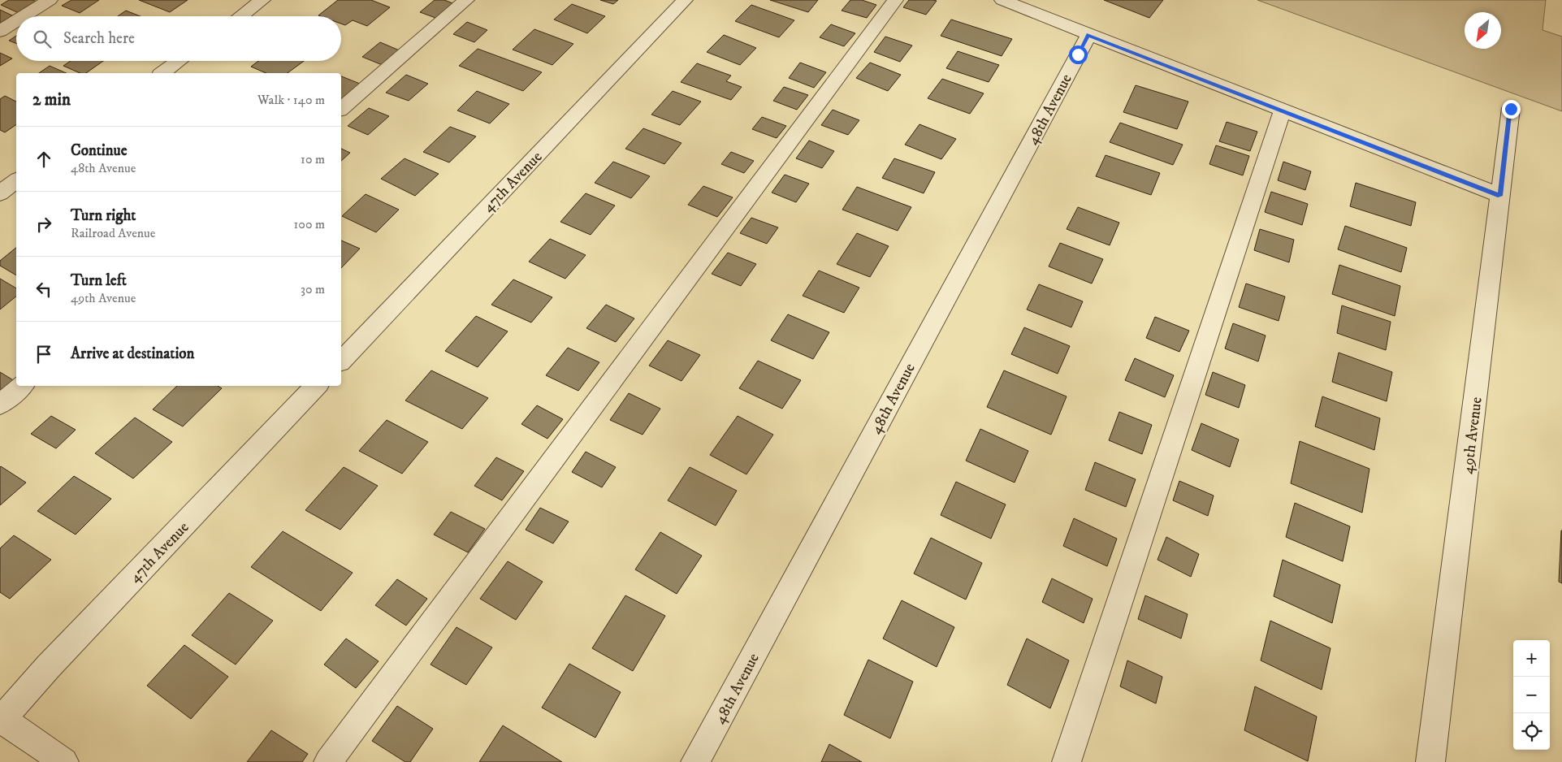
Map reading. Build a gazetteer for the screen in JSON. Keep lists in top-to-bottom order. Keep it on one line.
{"streets":{"street":["48th Avenue","47th Avenue","49th Avenue"]},"north":"bottom left","page":{"search":"Search here","heading":["2 min","Walk · 140 m"],"list":[["Continue","48th Avenue","10 m"],["Turn right","Railroad Avenue","100 m"],["Turn left","49th Avenue","30 m"],"Arrive at destination"],"map_buttons":["+","−"]}}
